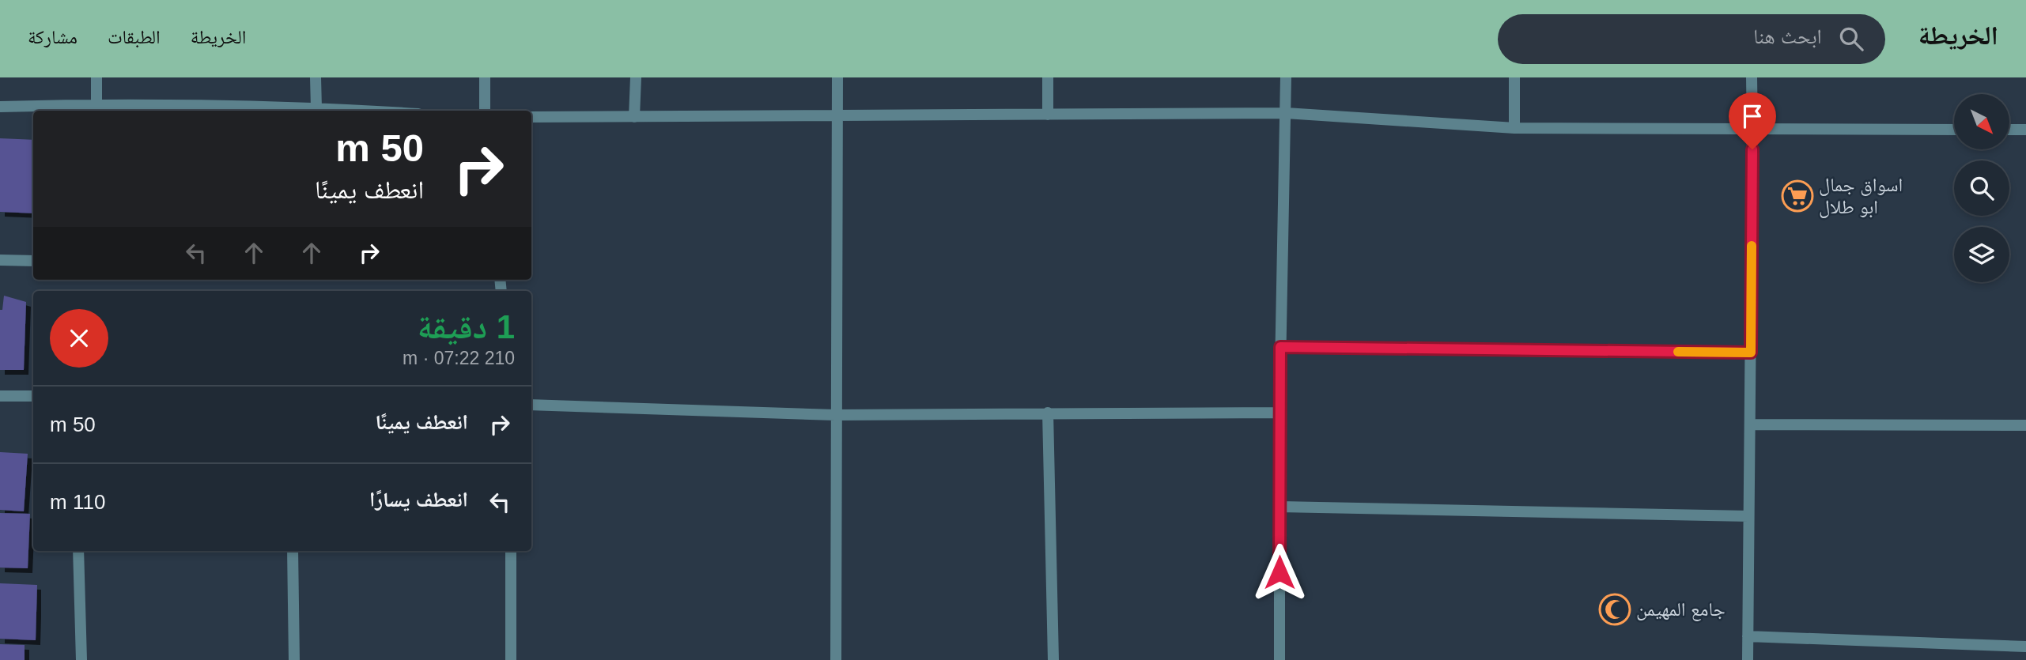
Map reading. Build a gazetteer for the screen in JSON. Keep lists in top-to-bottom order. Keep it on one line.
{"places":{"supermarket":["اسواق جمال ابو طلال"],"mosque":["جامع المهيمن"]},"north":"bottom right","page":{"header":"الخريطة","search":"ابحث هنا","nav":["الخريطة","الطبقات","مشاركة"],"turn":["50 m","انعطف يمينًا"],"heading":["1 دقيقة","210 m · 07:22"],"list":[{"name":"انعطف يمينًا","value":"50 m"},{"name":"انعطف يسارًا","value":"110 m"}]}}
